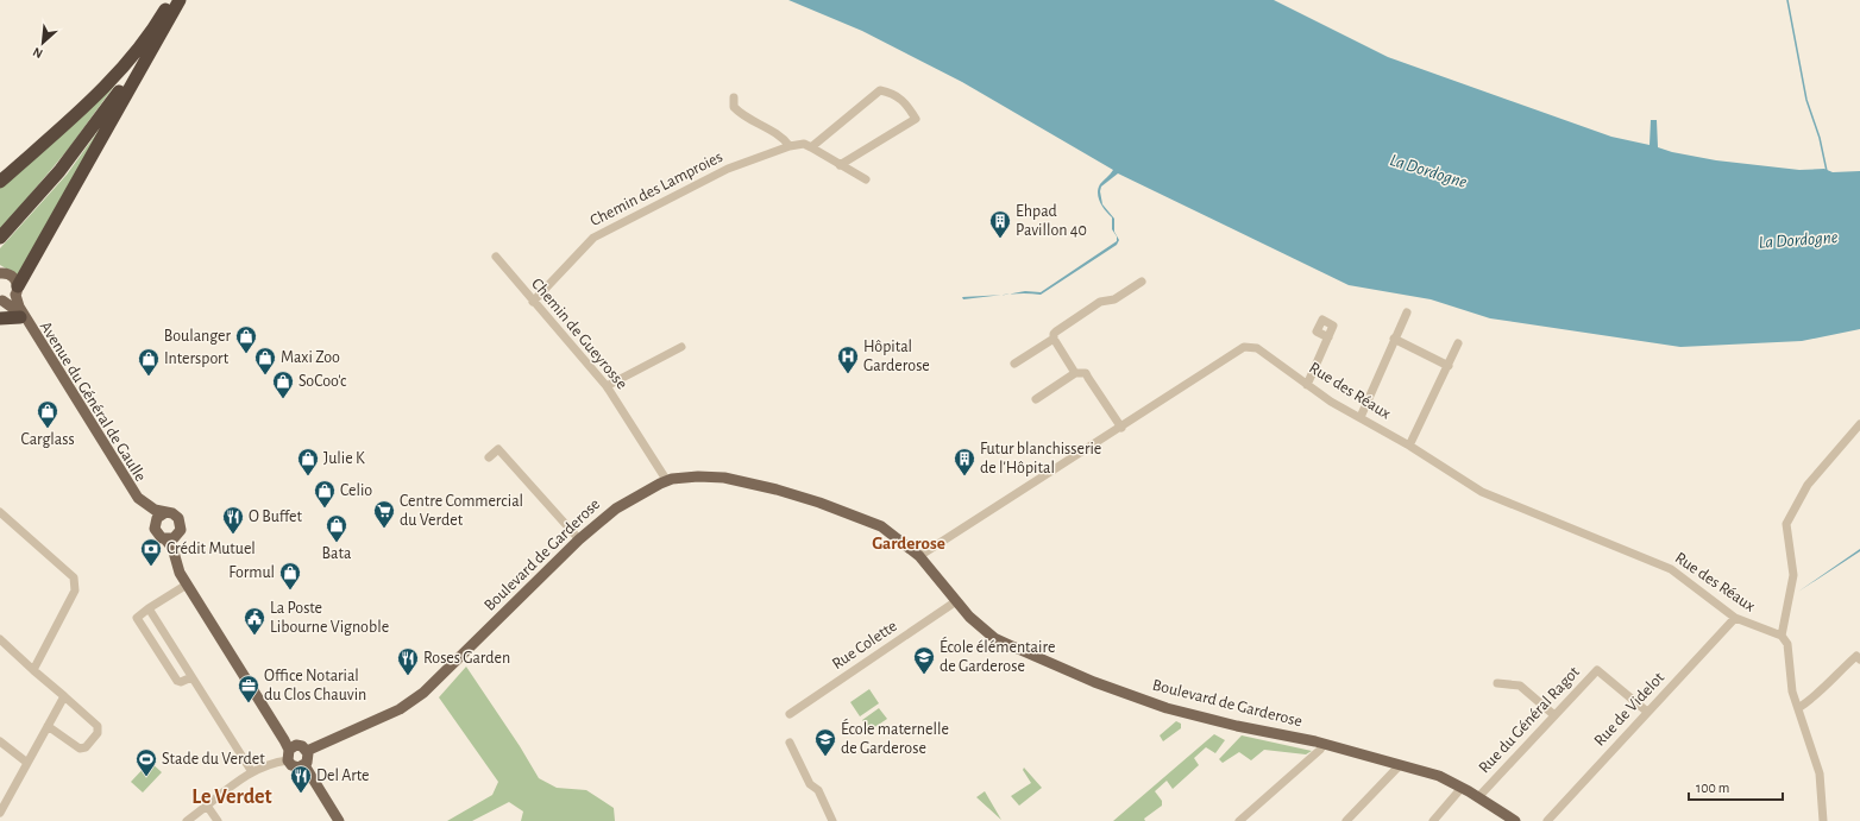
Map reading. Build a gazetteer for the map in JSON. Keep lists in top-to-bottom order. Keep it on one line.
{"streets":{"main road":["Avenue du Général de Gaulle","Boulevard de Garderose"],"street":["Chemin des Lamproies","Chemin de Gueyrosse","Rue des Réaux","Rue Colette","Rue de Videlot","Rue du Général Ragot"]},"crossings":[["Chemin des Lamproies","Chemin de Gueyrosse"],["Chemin de Gueyrosse","Boulevard de Garderose"],["Rue des Réaux","Boulevard de Garderose"],["Rue des Réaux","Rue de Videlot"],["Avenue du Général de Gaulle","Boulevard de Garderose"],["Boulevard de Garderose","Rue Colette"],["Boulevard de Garderose","Rue du Général Ragot"],["Rue de Videlot","Rue du Général Ragot"]],"districts":["Garderose","Le Verdet"],"water":["La Dordogne"],"places":{"building":["Ehpad Pavillon 40","Futur blanchisserie de l'Hôpital"],"shop":["Boulanger","Maxi Zoo","Intersport","SoCoo'c","Carglass","Julie K","Celio","Bata","Formul"],"hospital":["Hôpital Garderose"],"supermarket":["Centre Commercial du Verdet"],"restaurant":["O Buffet","Roses Garden","Del Arte"],"bank":["Crédit Mutuel"],"public building":["La Poste Libourne Vignoble"],"school or university":["École élémentaire de Garderose","École maternelle de Garderose"],"office":["Office Notarial du Clos Chauvin"],"sports":["Stade du Verdet"]},"scale_bar":"100 m","north":"bottom left"}
